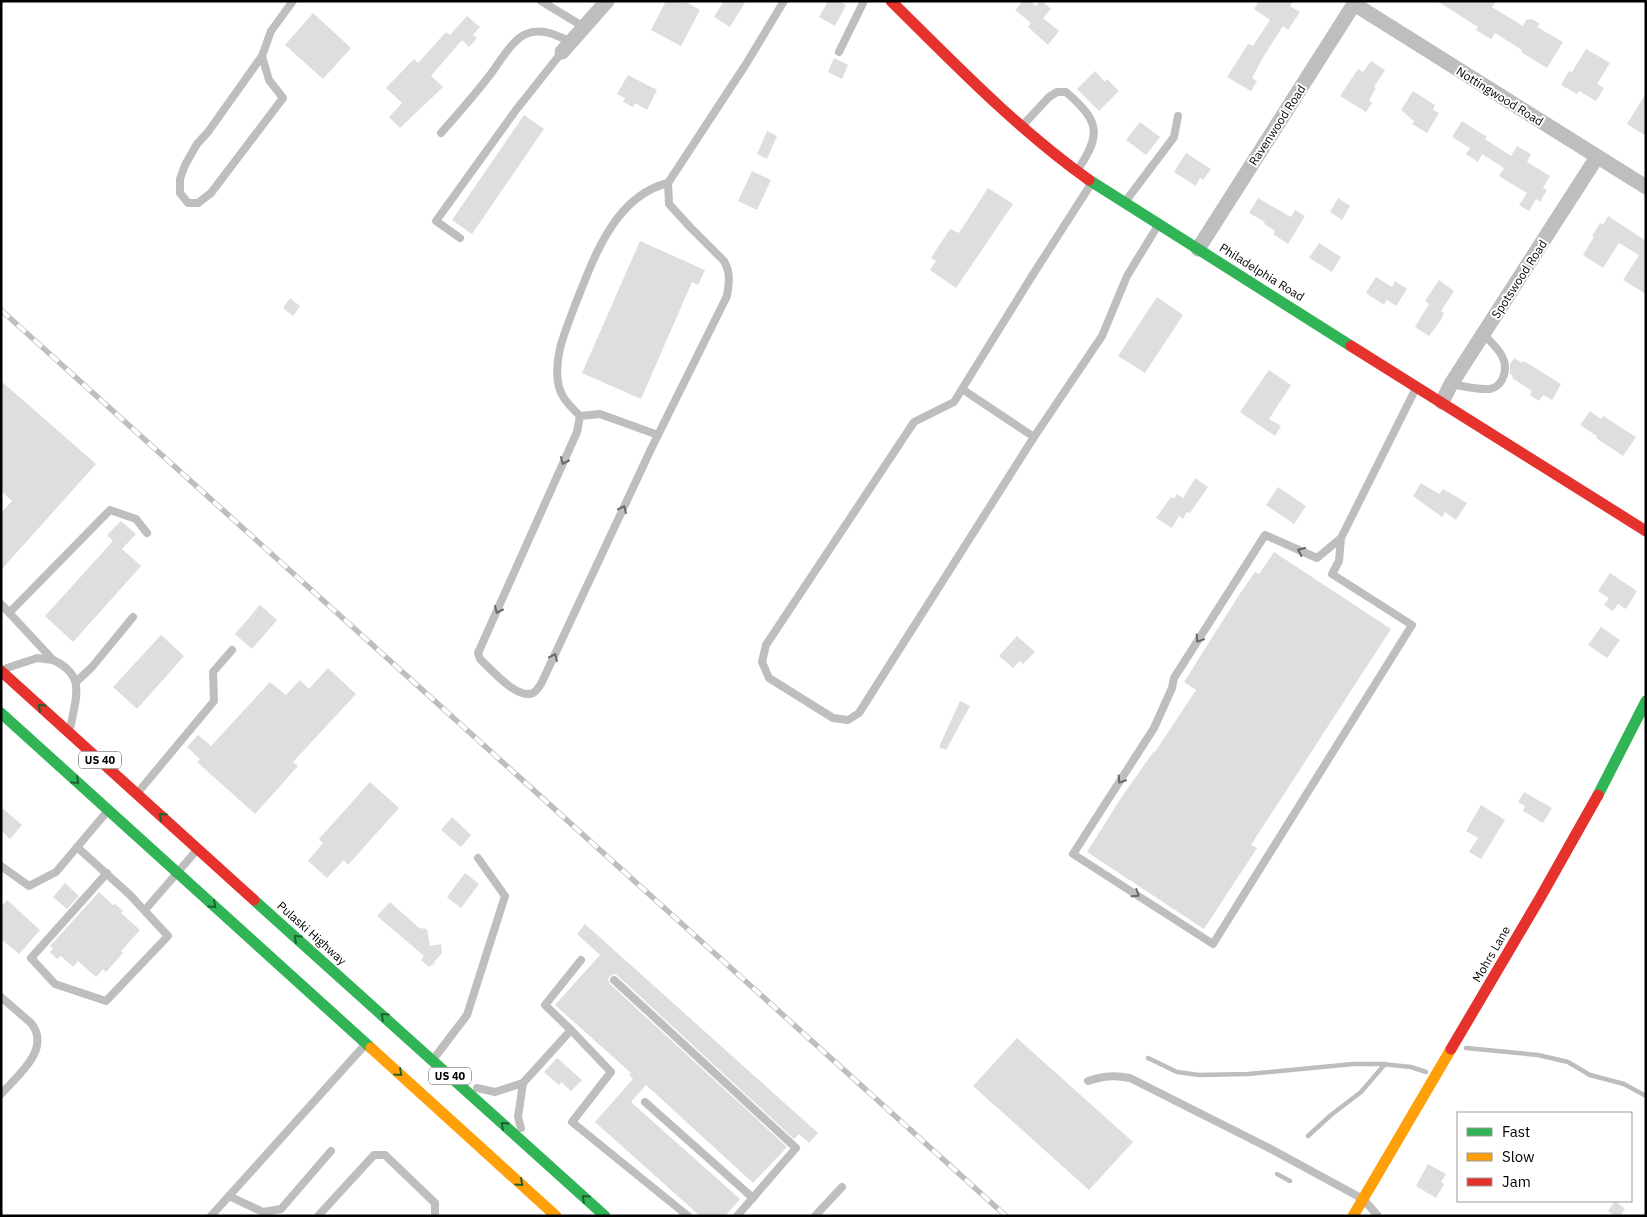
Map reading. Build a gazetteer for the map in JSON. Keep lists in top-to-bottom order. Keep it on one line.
{"streets":{"main road":["Philadelphia Road","US 40","Pulaski Highway","Mohrs Lane"],"street":["Nottingwood Road","Ravenwood Road","Spotswood Road"]},"crossings":[["Nottingwood Road","Ravenwood Road"],["Nottingwood Road","Spotswood Road"],["Ravenwood Road","Philadelphia Road"],["Philadelphia Road","Spotswood Road"]],"legend":["Fast","Slow","Jam"]}
